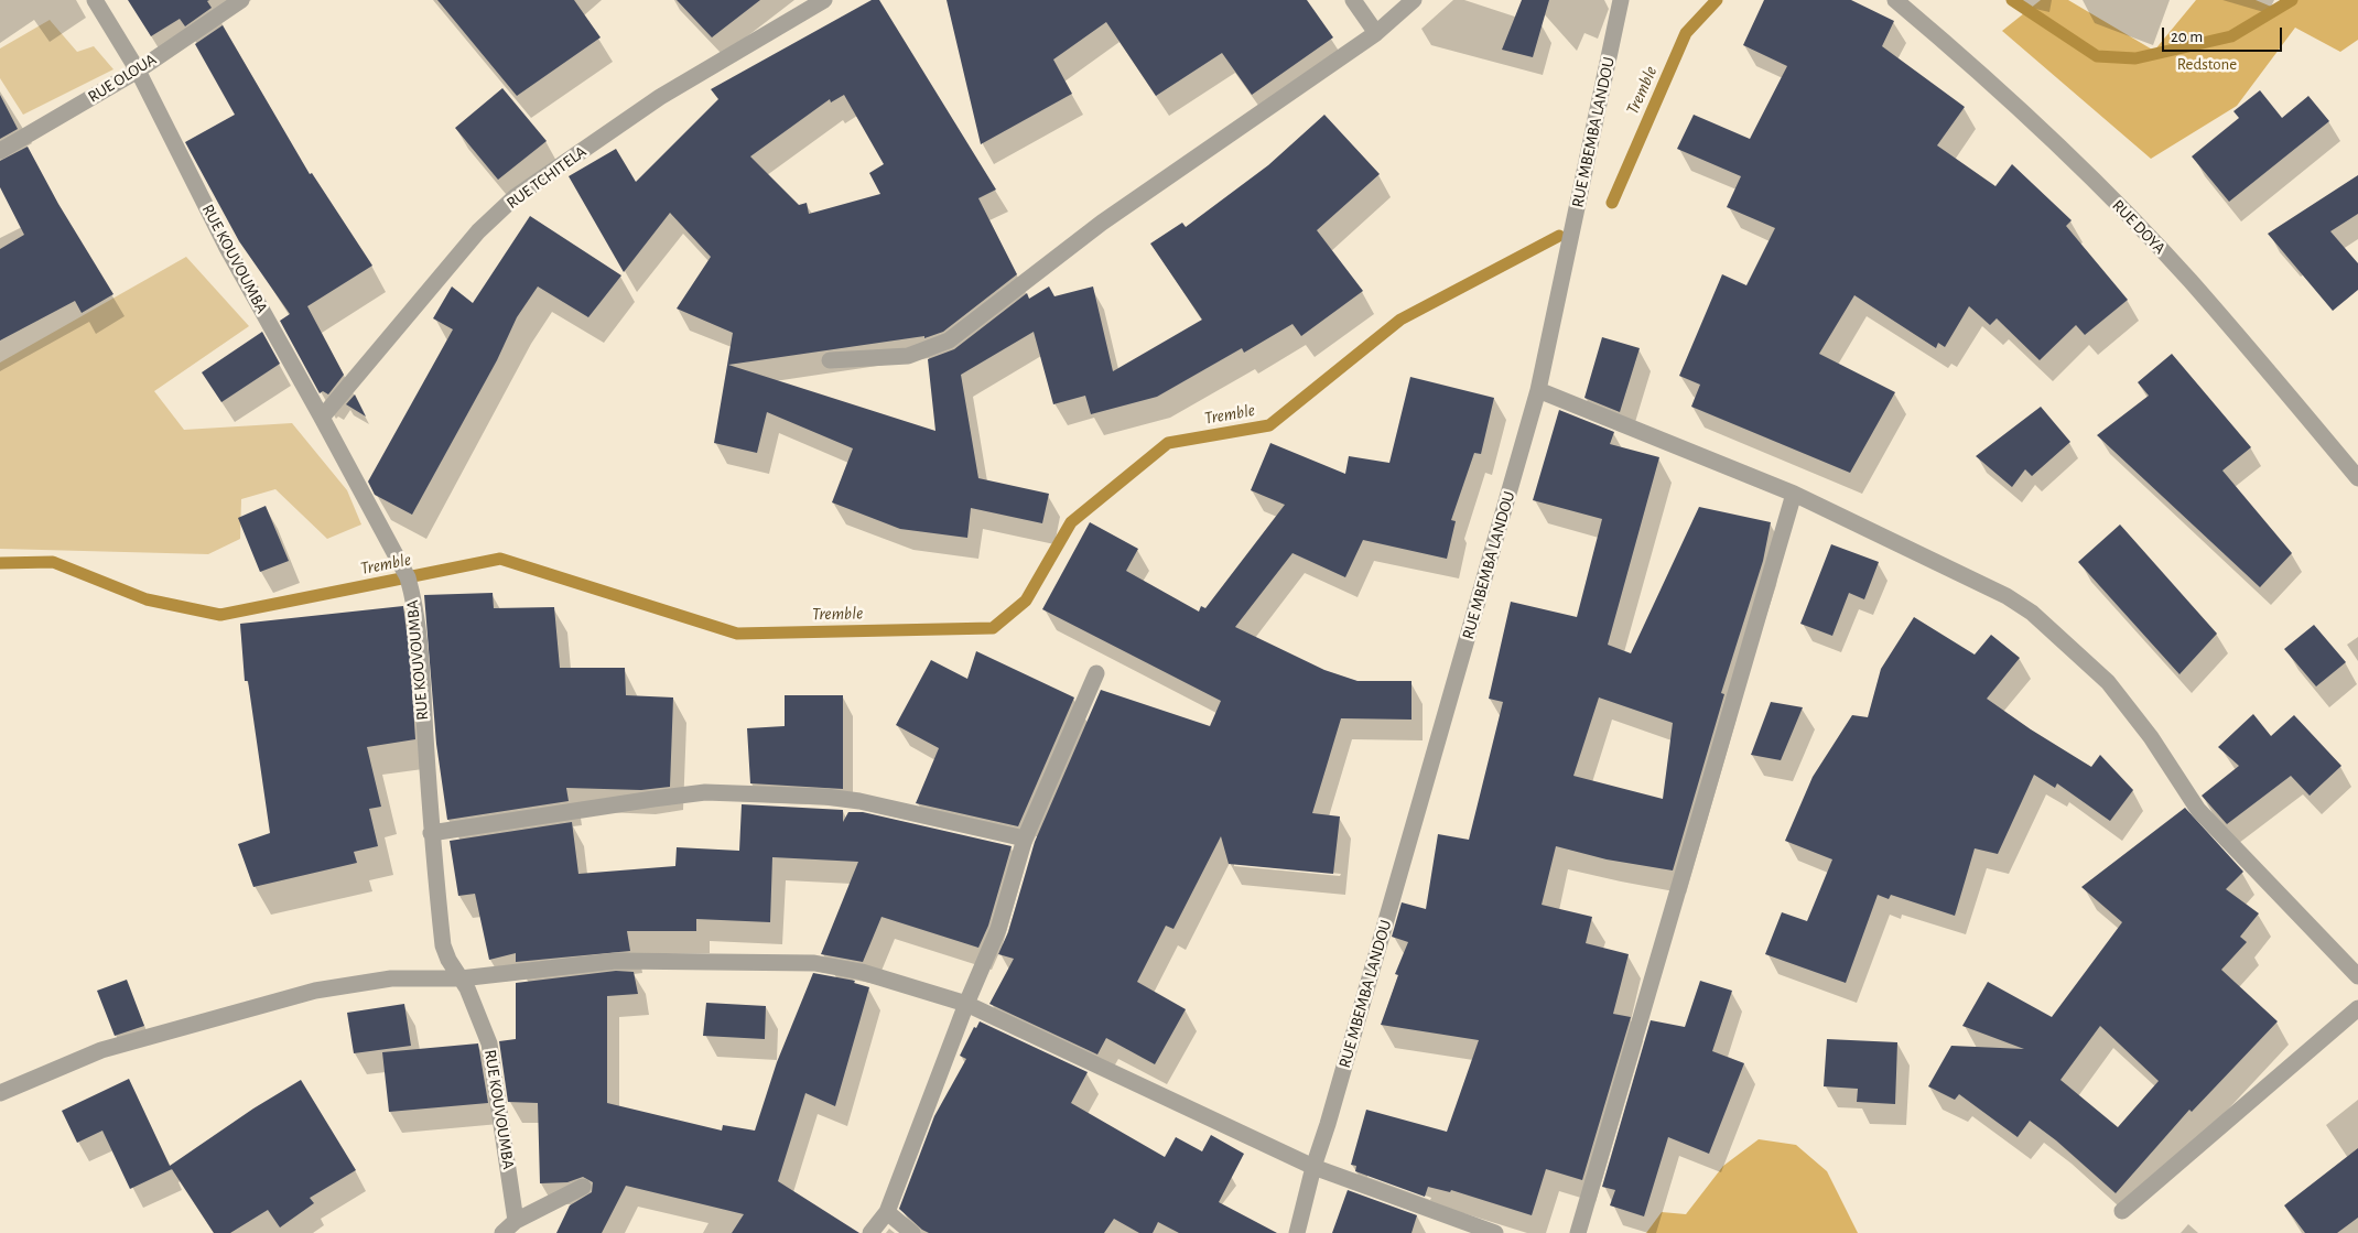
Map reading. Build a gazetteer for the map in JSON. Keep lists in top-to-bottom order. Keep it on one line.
{"streets":{"street":["RUE OLOUA","RUE MBEMBA LANDOU","RUE TCHITELA","RUE DOYA","RUE KOUVOUMBA"]},"crossings":[["RUE OLOUA","RUE KOUVOUMBA"],["RUE TCHITELA","RUE KOUVOUMBA"]],"water":["Tremble"],"parks":["Redstone"],"scale_bar":"20 m"}
